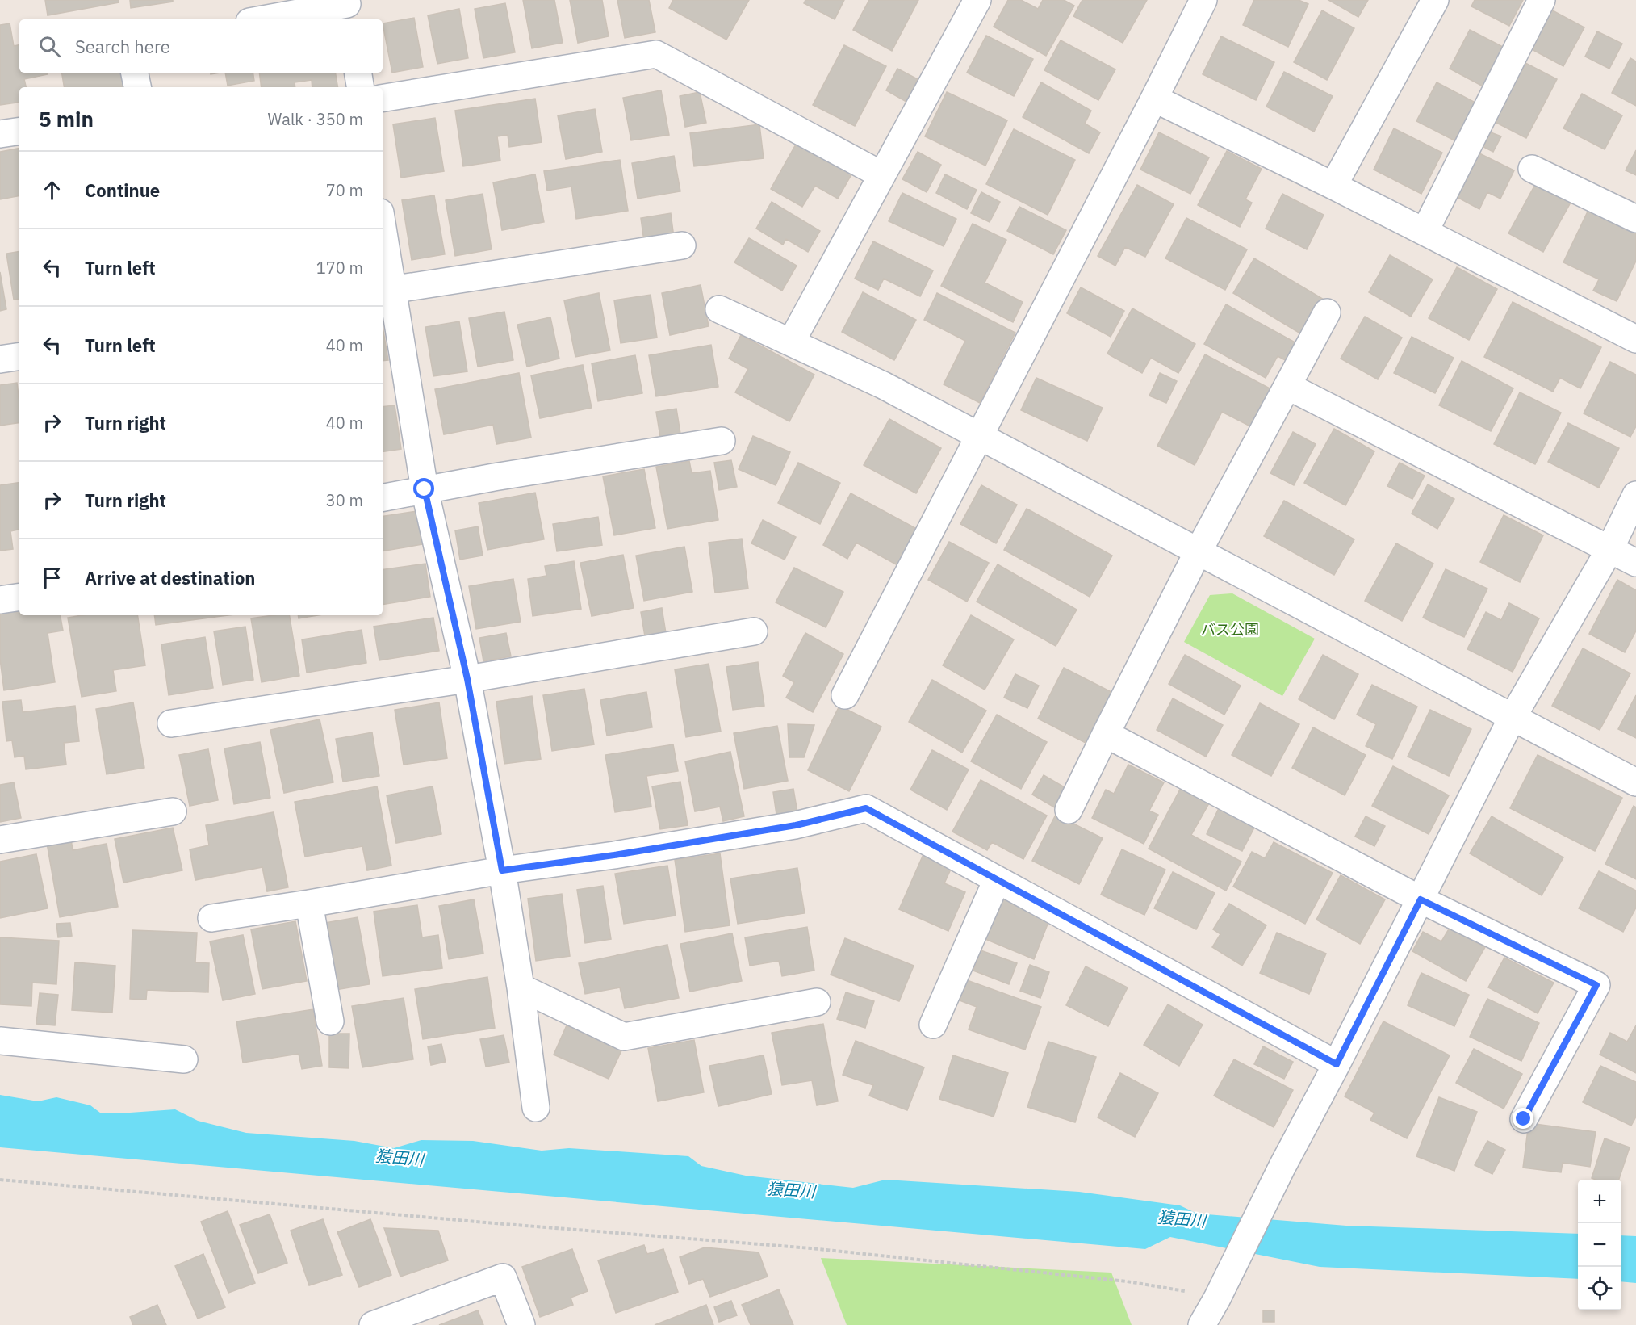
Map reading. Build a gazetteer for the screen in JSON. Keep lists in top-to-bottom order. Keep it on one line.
{"water":["猿田川"],"parks":["バス公園"],"page":{"search":"Search here","heading":["5 min","Walk · 350 m"],"list":[["Continue","70 m"],["Turn left","170 m"],["Turn left","40 m"],["Turn right","40 m"],["Turn right","30 m"],"Arrive at destination"],"map_buttons":["+","−"]}}
